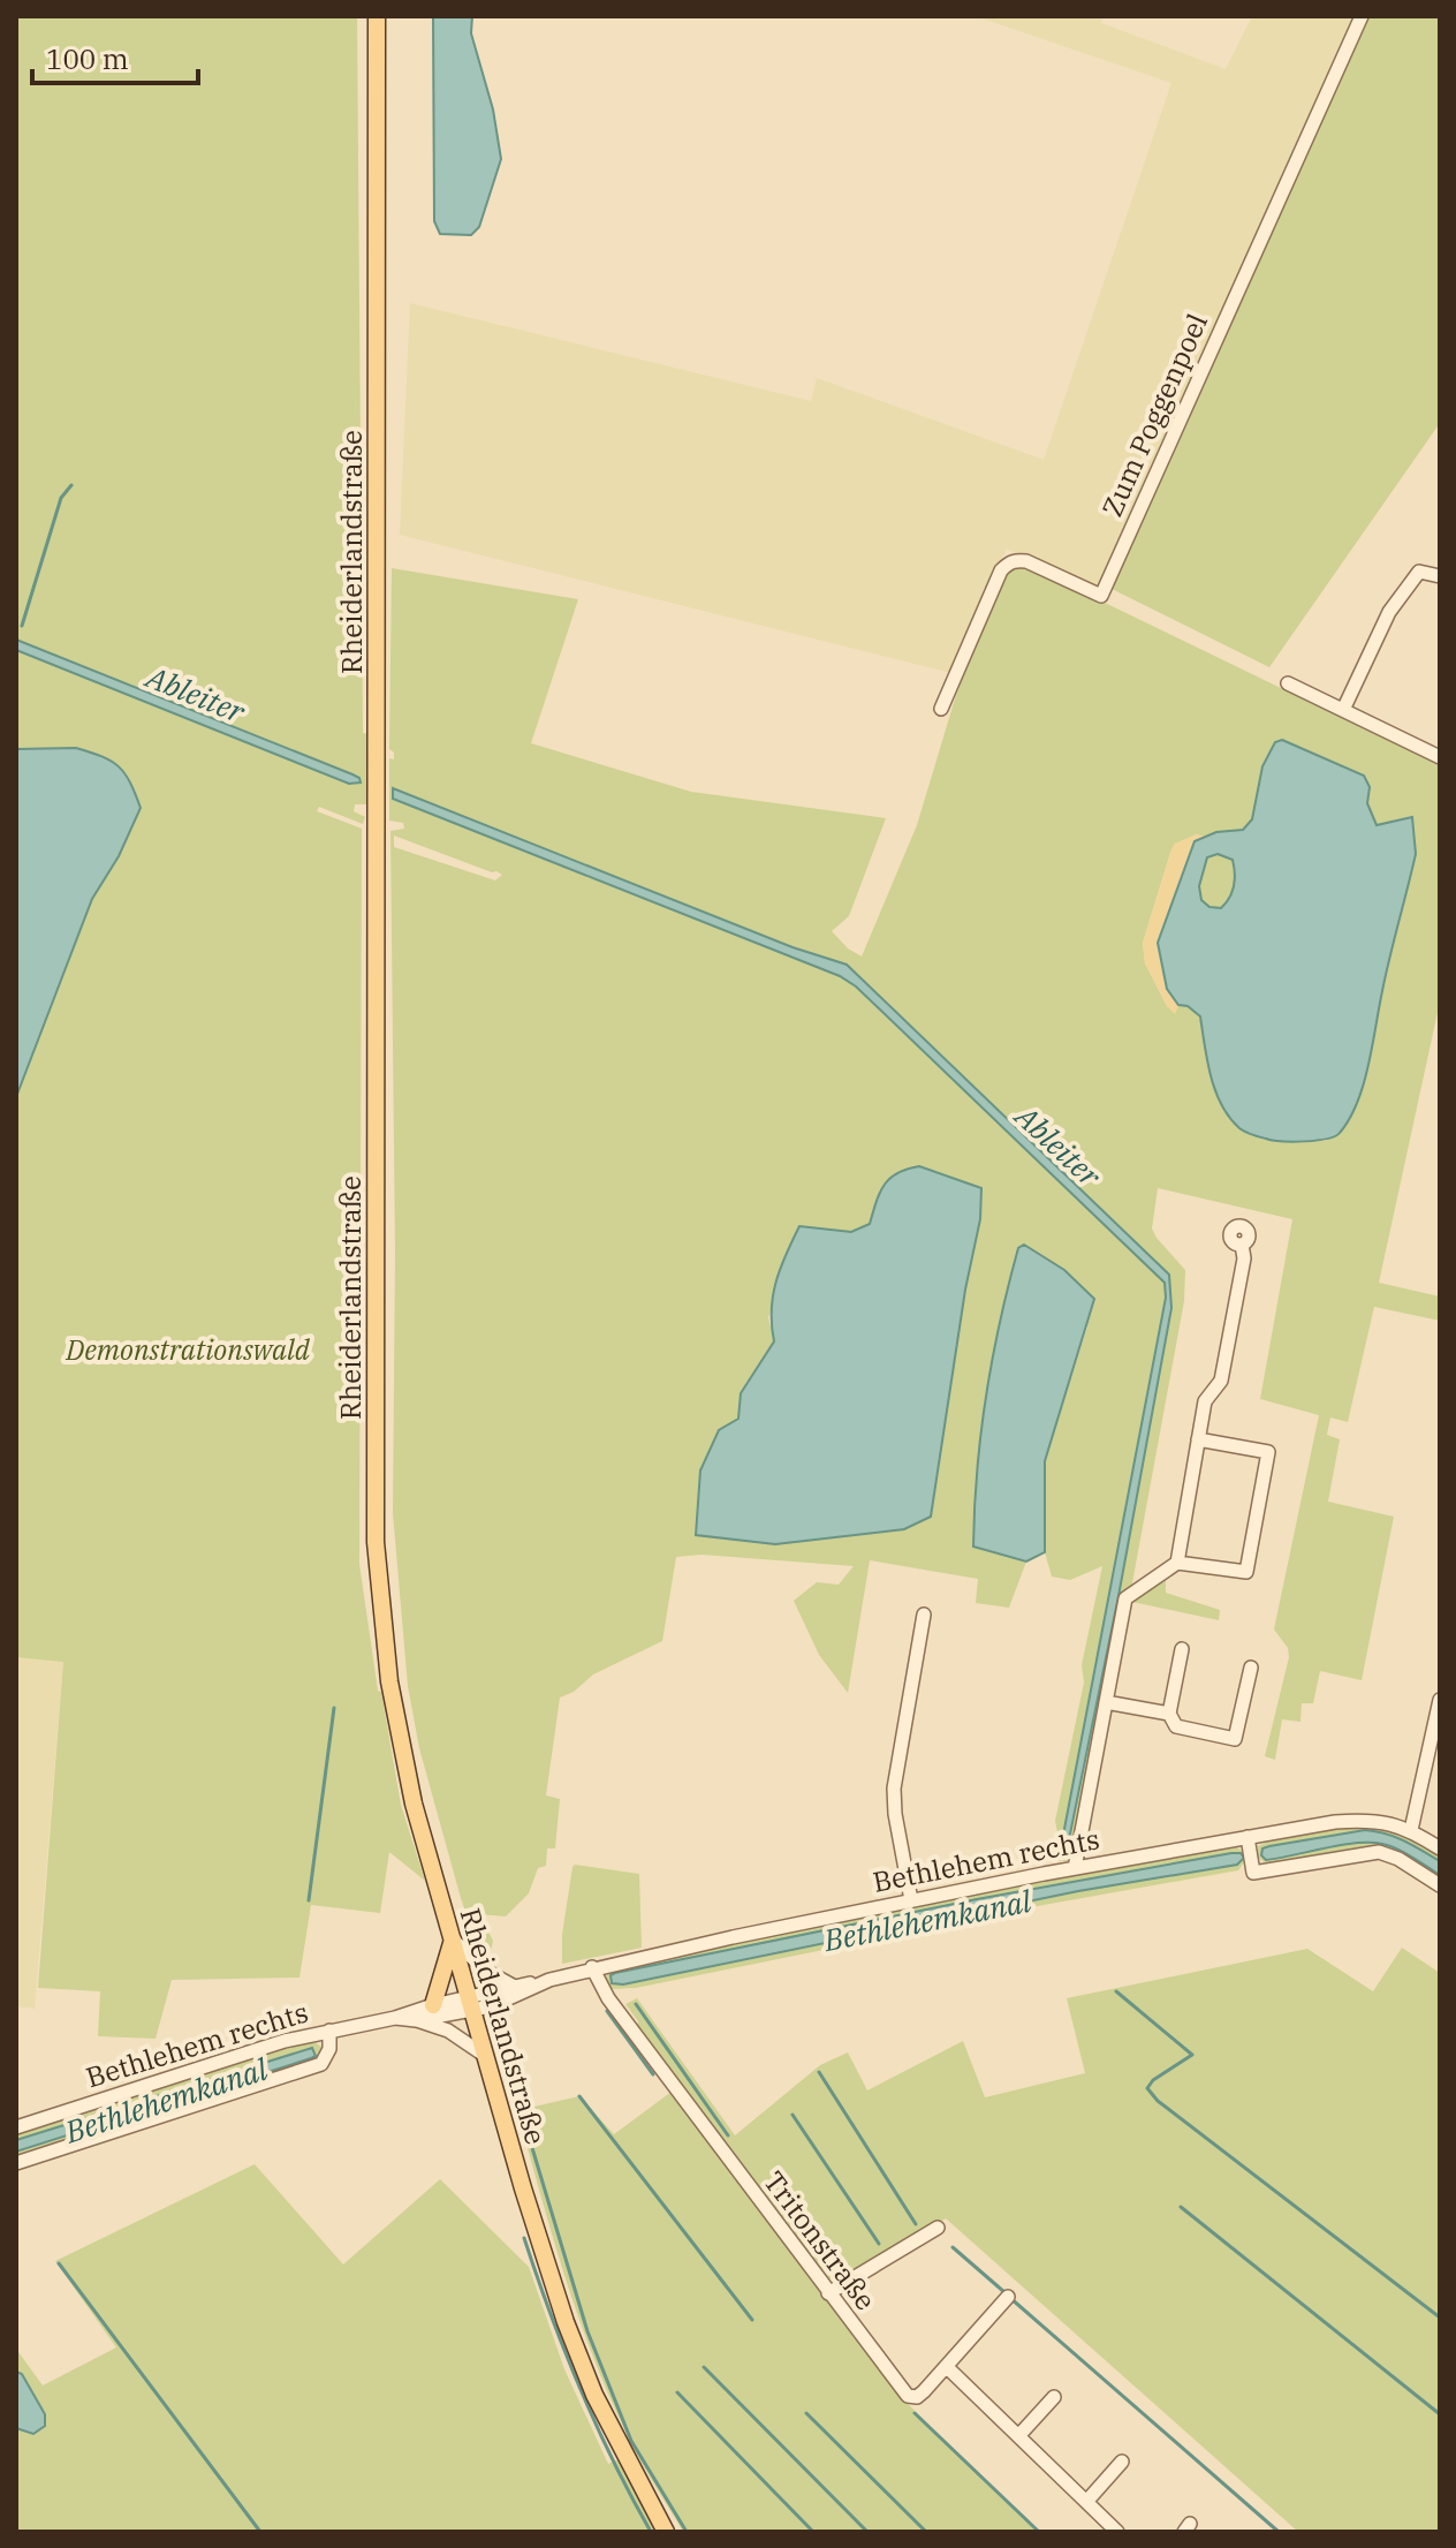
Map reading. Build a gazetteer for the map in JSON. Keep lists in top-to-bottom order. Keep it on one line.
{"streets":{"main road":["Rheiderlandstraße"],"street":["Zum Poggenpoel","Bethlehem rechts","Tritonstraße"]},"crossings":[["Rheiderlandstraße","Bethlehem rechts"],["Bethlehem rechts","Tritonstraße"]],"water":["Ableiter","Bethlehemkanal"],"parks":["Demonstrationswald"],"scale_bar":"100 m"}
